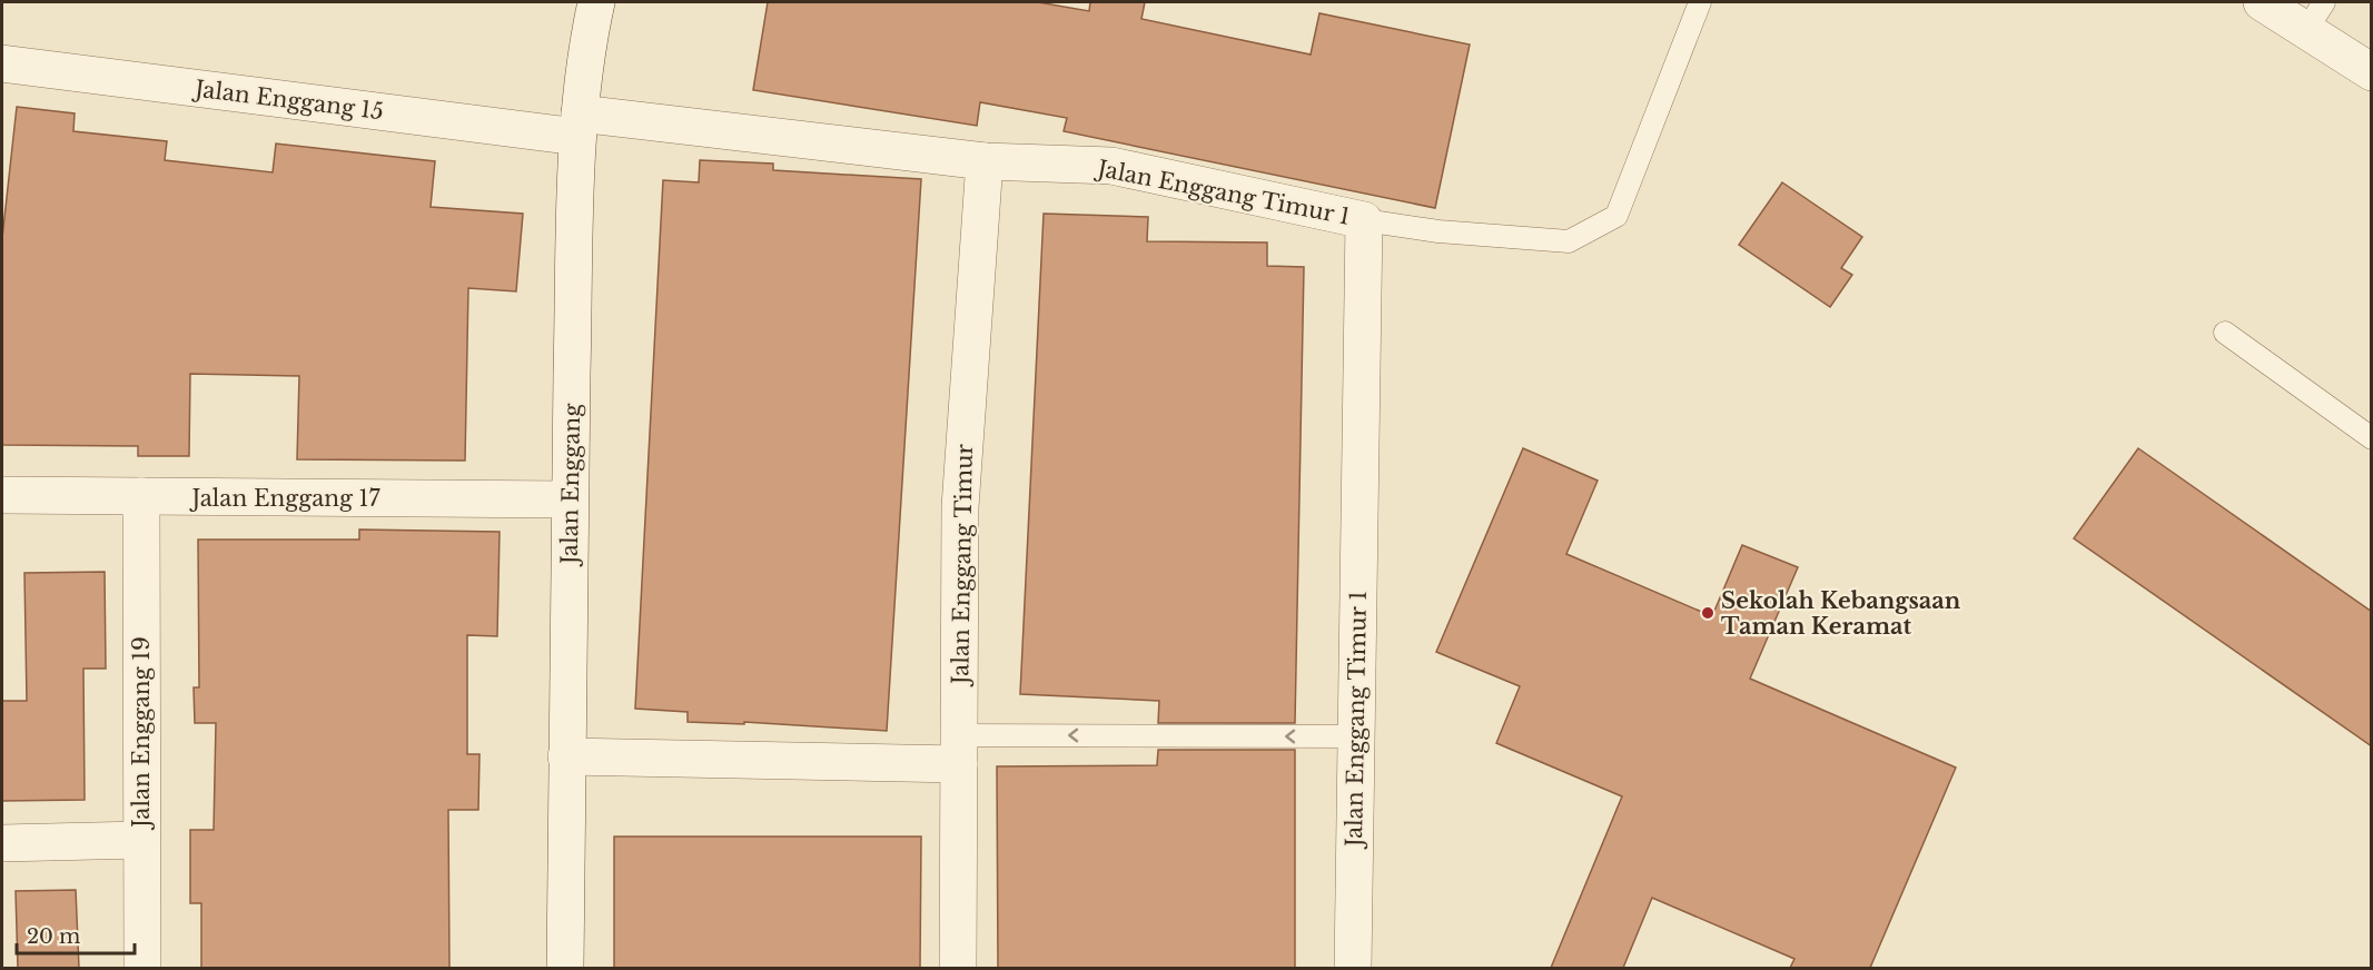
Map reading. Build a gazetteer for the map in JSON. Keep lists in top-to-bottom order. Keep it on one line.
{"streets":{"street":["Jalan Enggang 15","Jalan Enggang Timur 1","Jalan Enggang","Jalan Enggang 17","Jalan Enggang Timur","Jalan Enggang 19"]},"crossings":[["Jalan Enggang 15","Jalan Enggang Timur 1"],["Jalan Enggang 15","Jalan Enggang"],["Jalan Enggang Timur 1","Jalan Enggang"],["Jalan Enggang Timur 1","Jalan Enggang Timur"],["Jalan Enggang","Jalan Enggang 17"],["Jalan Enggang 17","Jalan Enggang 19"]],"places":["Sekolah Kebangsaan Taman Keramat"],"scale_bar":"20 m"}
